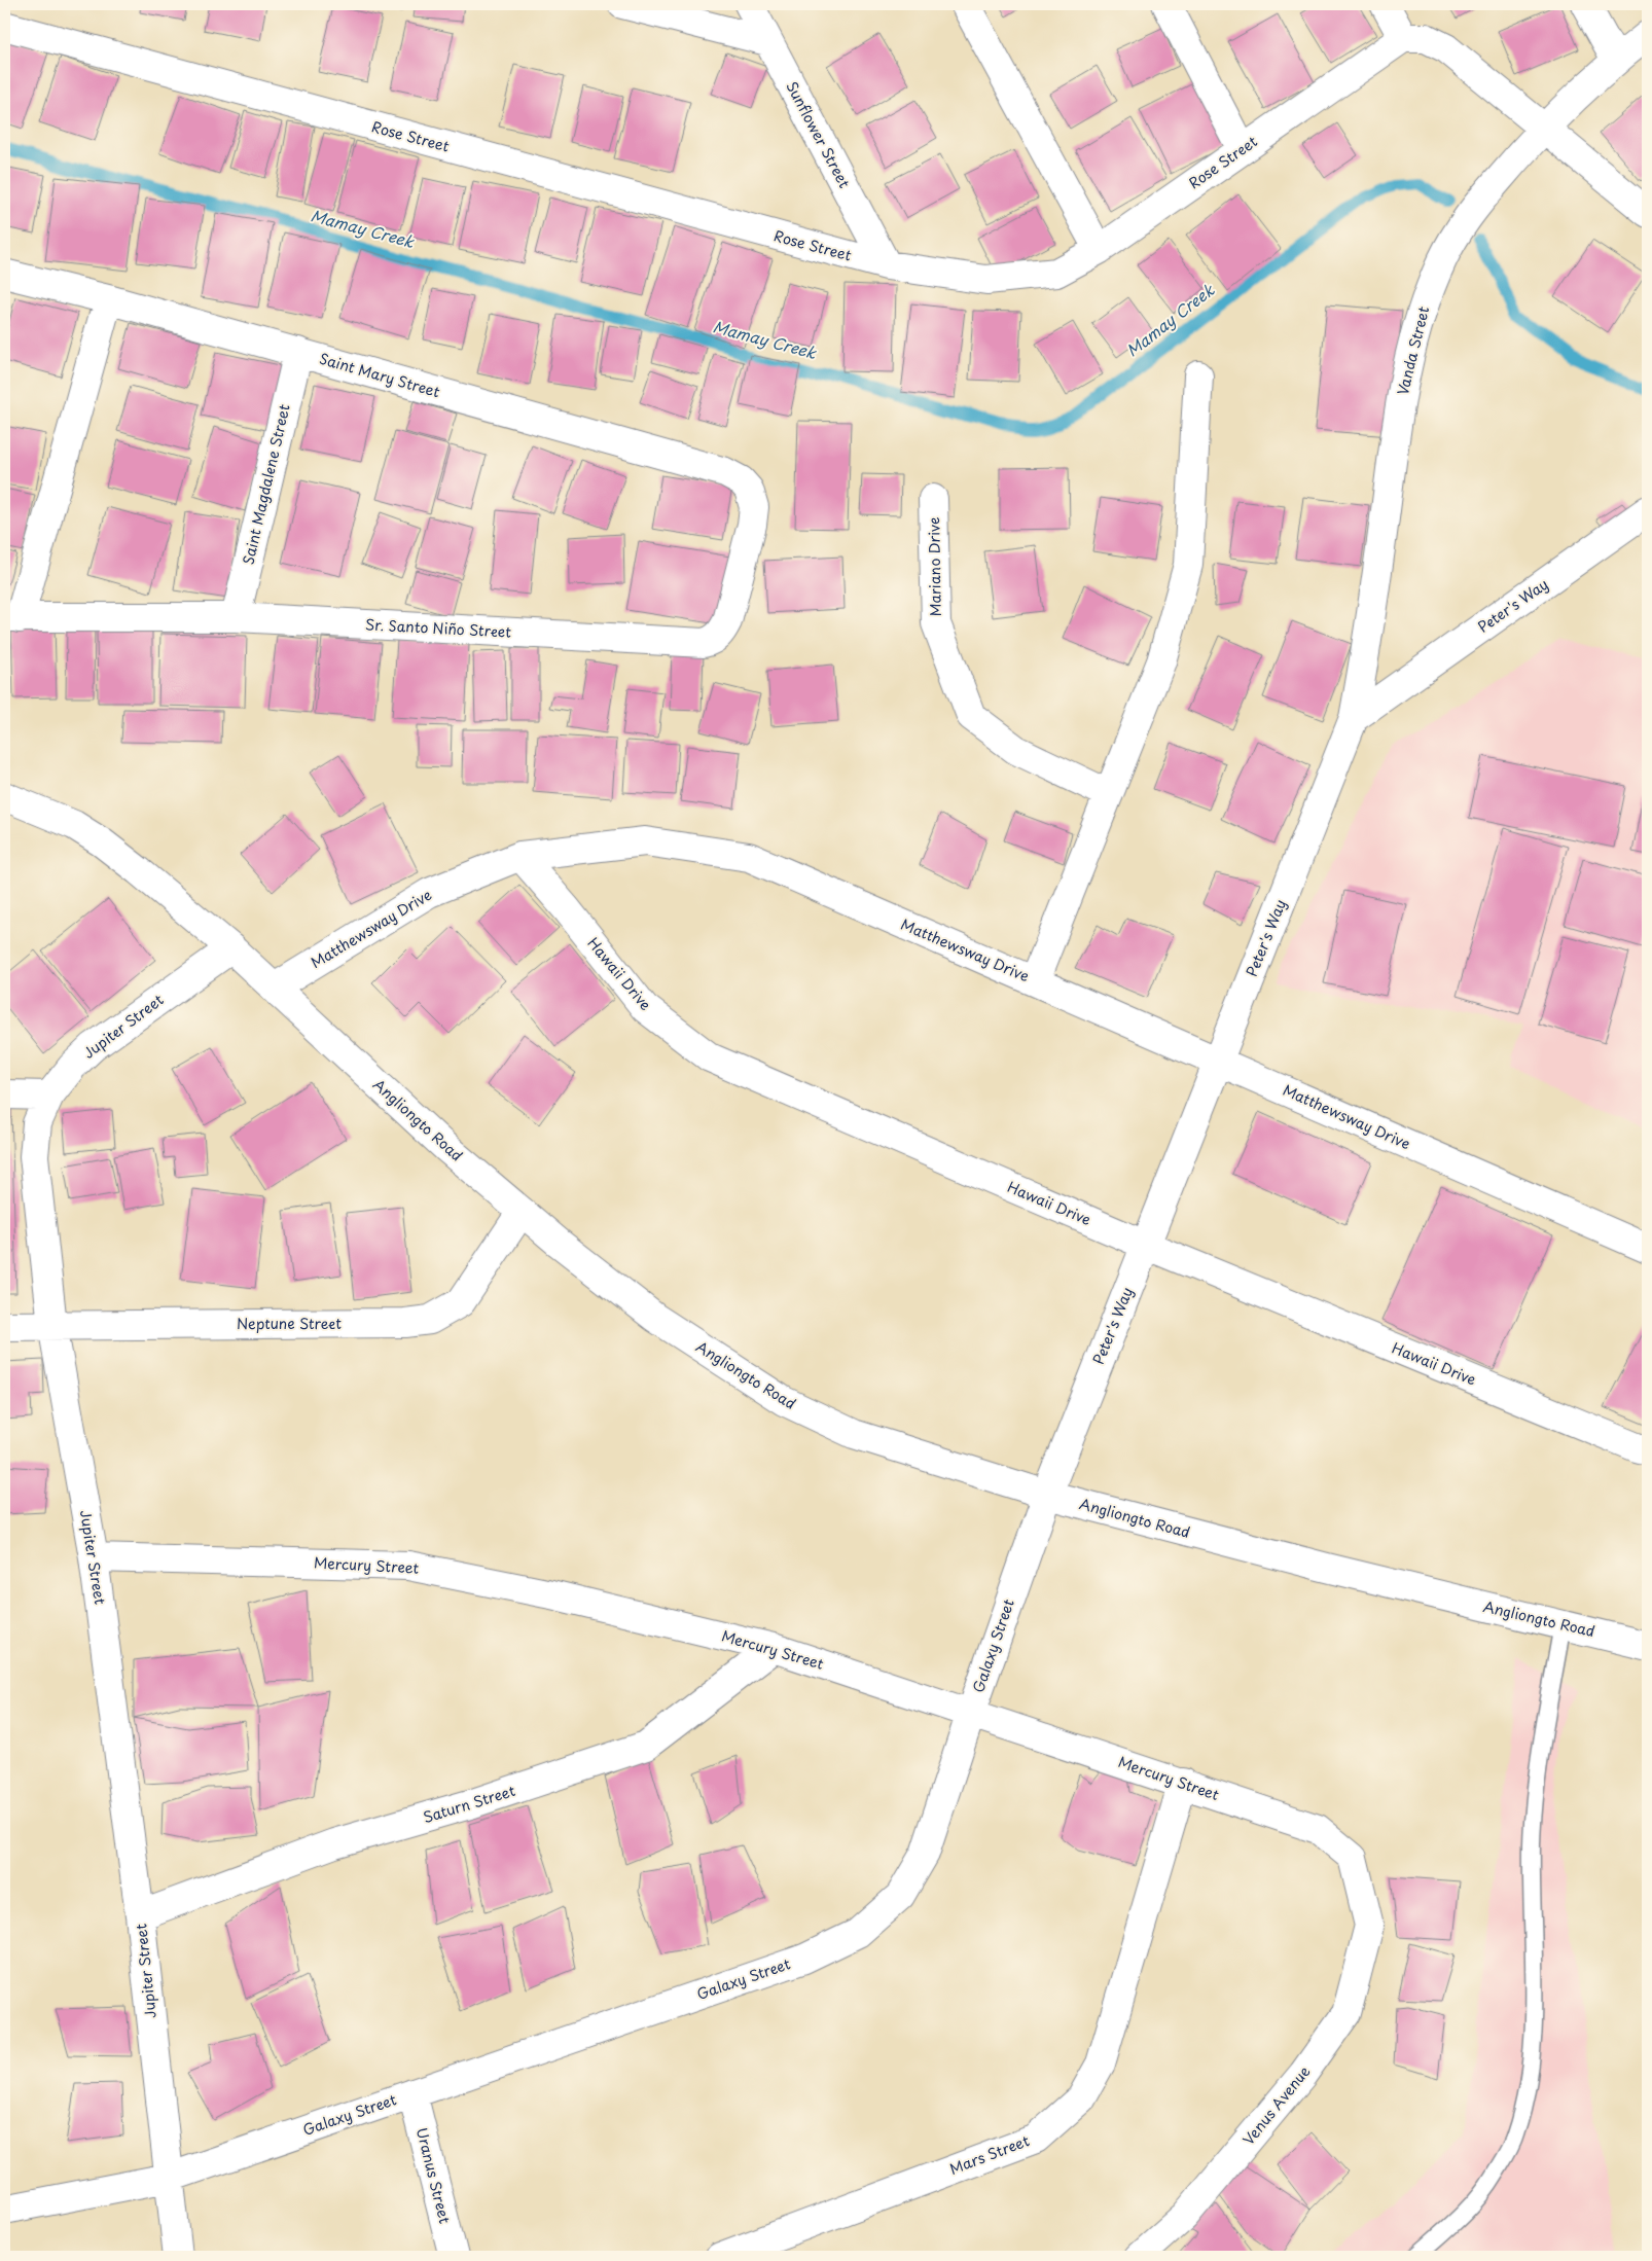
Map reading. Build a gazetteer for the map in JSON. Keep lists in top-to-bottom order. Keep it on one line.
{"streets":{"street":["Sunflower Street","Rose Street","Vanda Street","Saint Mary Street","Saint Magdalene Street","Mariano Drive","Peter's Way","Sr. Santo Niño Street","Matthewsway Drive","Hawaii Drive","Jupiter Street","Angliongto Road","Neptune Street","Mercury Street","Galaxy Street","Saturn Street","Venus Avenue","Mars Street","Uranus Street"]},"crossings":[["Sunflower Street","Rose Street"],["Vanda Street","Peter's Way"],["Saint Mary Street","Saint Magdalene Street"],["Saint Mary Street","Sr. Santo Niño Street"],["Saint Magdalene Street","Sr. Santo Niño Street"],["Peter's Way","Matthewsway Drive"],["Peter's Way","Hawaii Drive"],["Peter's Way","Angliongto Road"],["Peter's Way","Galaxy Street"],["Matthewsway Drive","Hawaii Drive"],["Matthewsway Drive","Angliongto Road"],["Jupiter Street","Angliongto Road"],["Jupiter Street","Neptune Street"],["Jupiter Street","Mercury Street"],["Jupiter Street","Galaxy Street"],["Jupiter Street","Saturn Street"],["Angliongto Road","Neptune Street"],["Angliongto Road","Galaxy Street"],["Mercury Street","Galaxy Street"],["Mercury Street","Saturn Street"],["Mercury Street","Venus Avenue"],["Mercury Street","Mars Street"],["Galaxy Street","Uranus Street"]],"water":["Mamay Creek"]}
